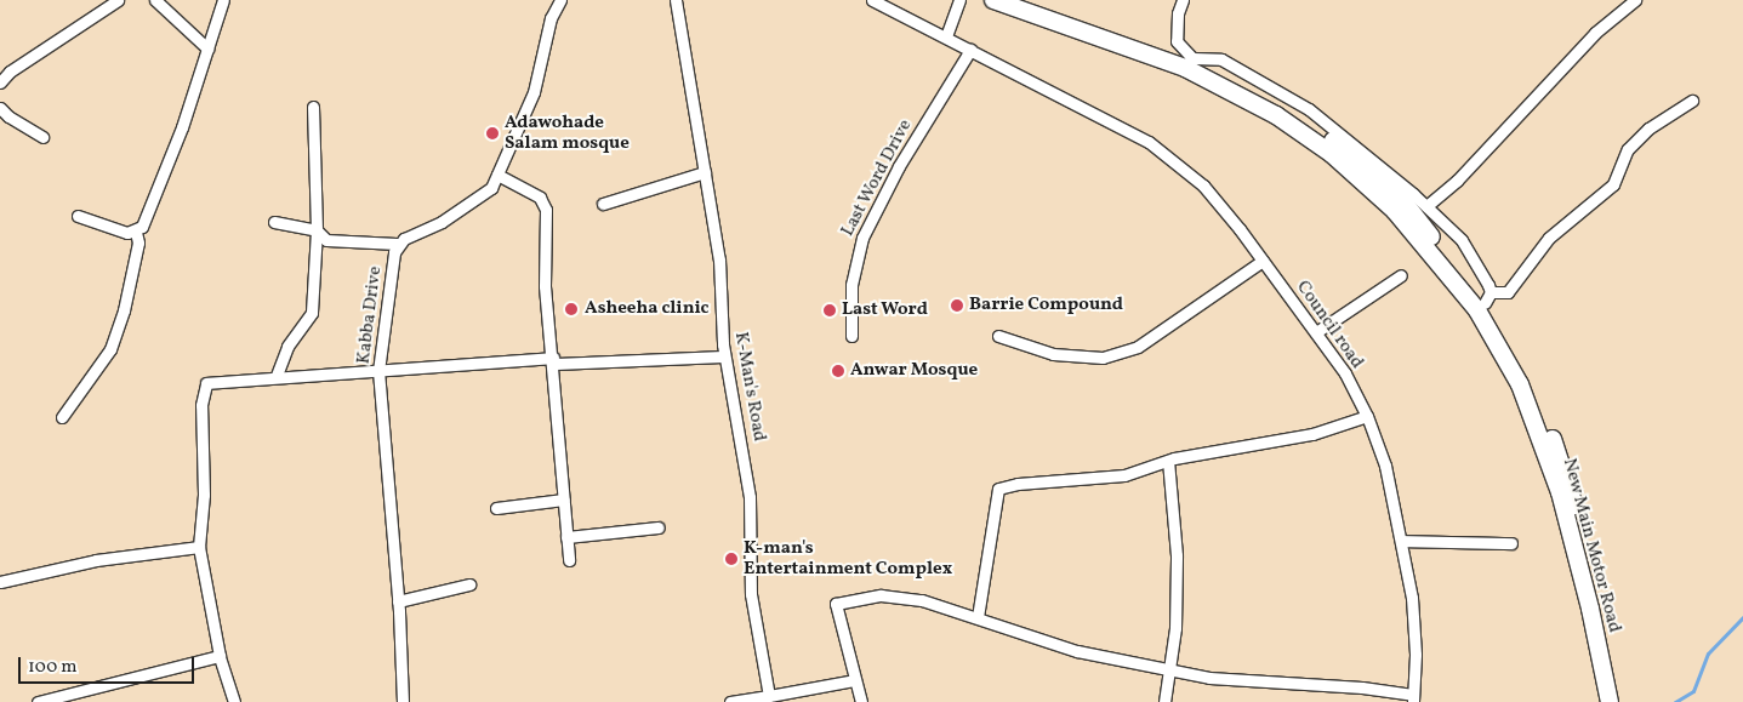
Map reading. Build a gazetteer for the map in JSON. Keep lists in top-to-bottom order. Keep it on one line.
{"streets":{"highway":["New Main Motor Road"],"street":["Last Word Drive","Kabba Drive","Council road","K-Man's Road"]},"crossings":[["Last Word Drive","Council road"]],"places":["Adawohade Salam mosque","Barrie Compound","Asheeha clinic","Last Word","Anwar Mosque","K-man's Entertainment Complex"],"scale_bar":"100 m"}
